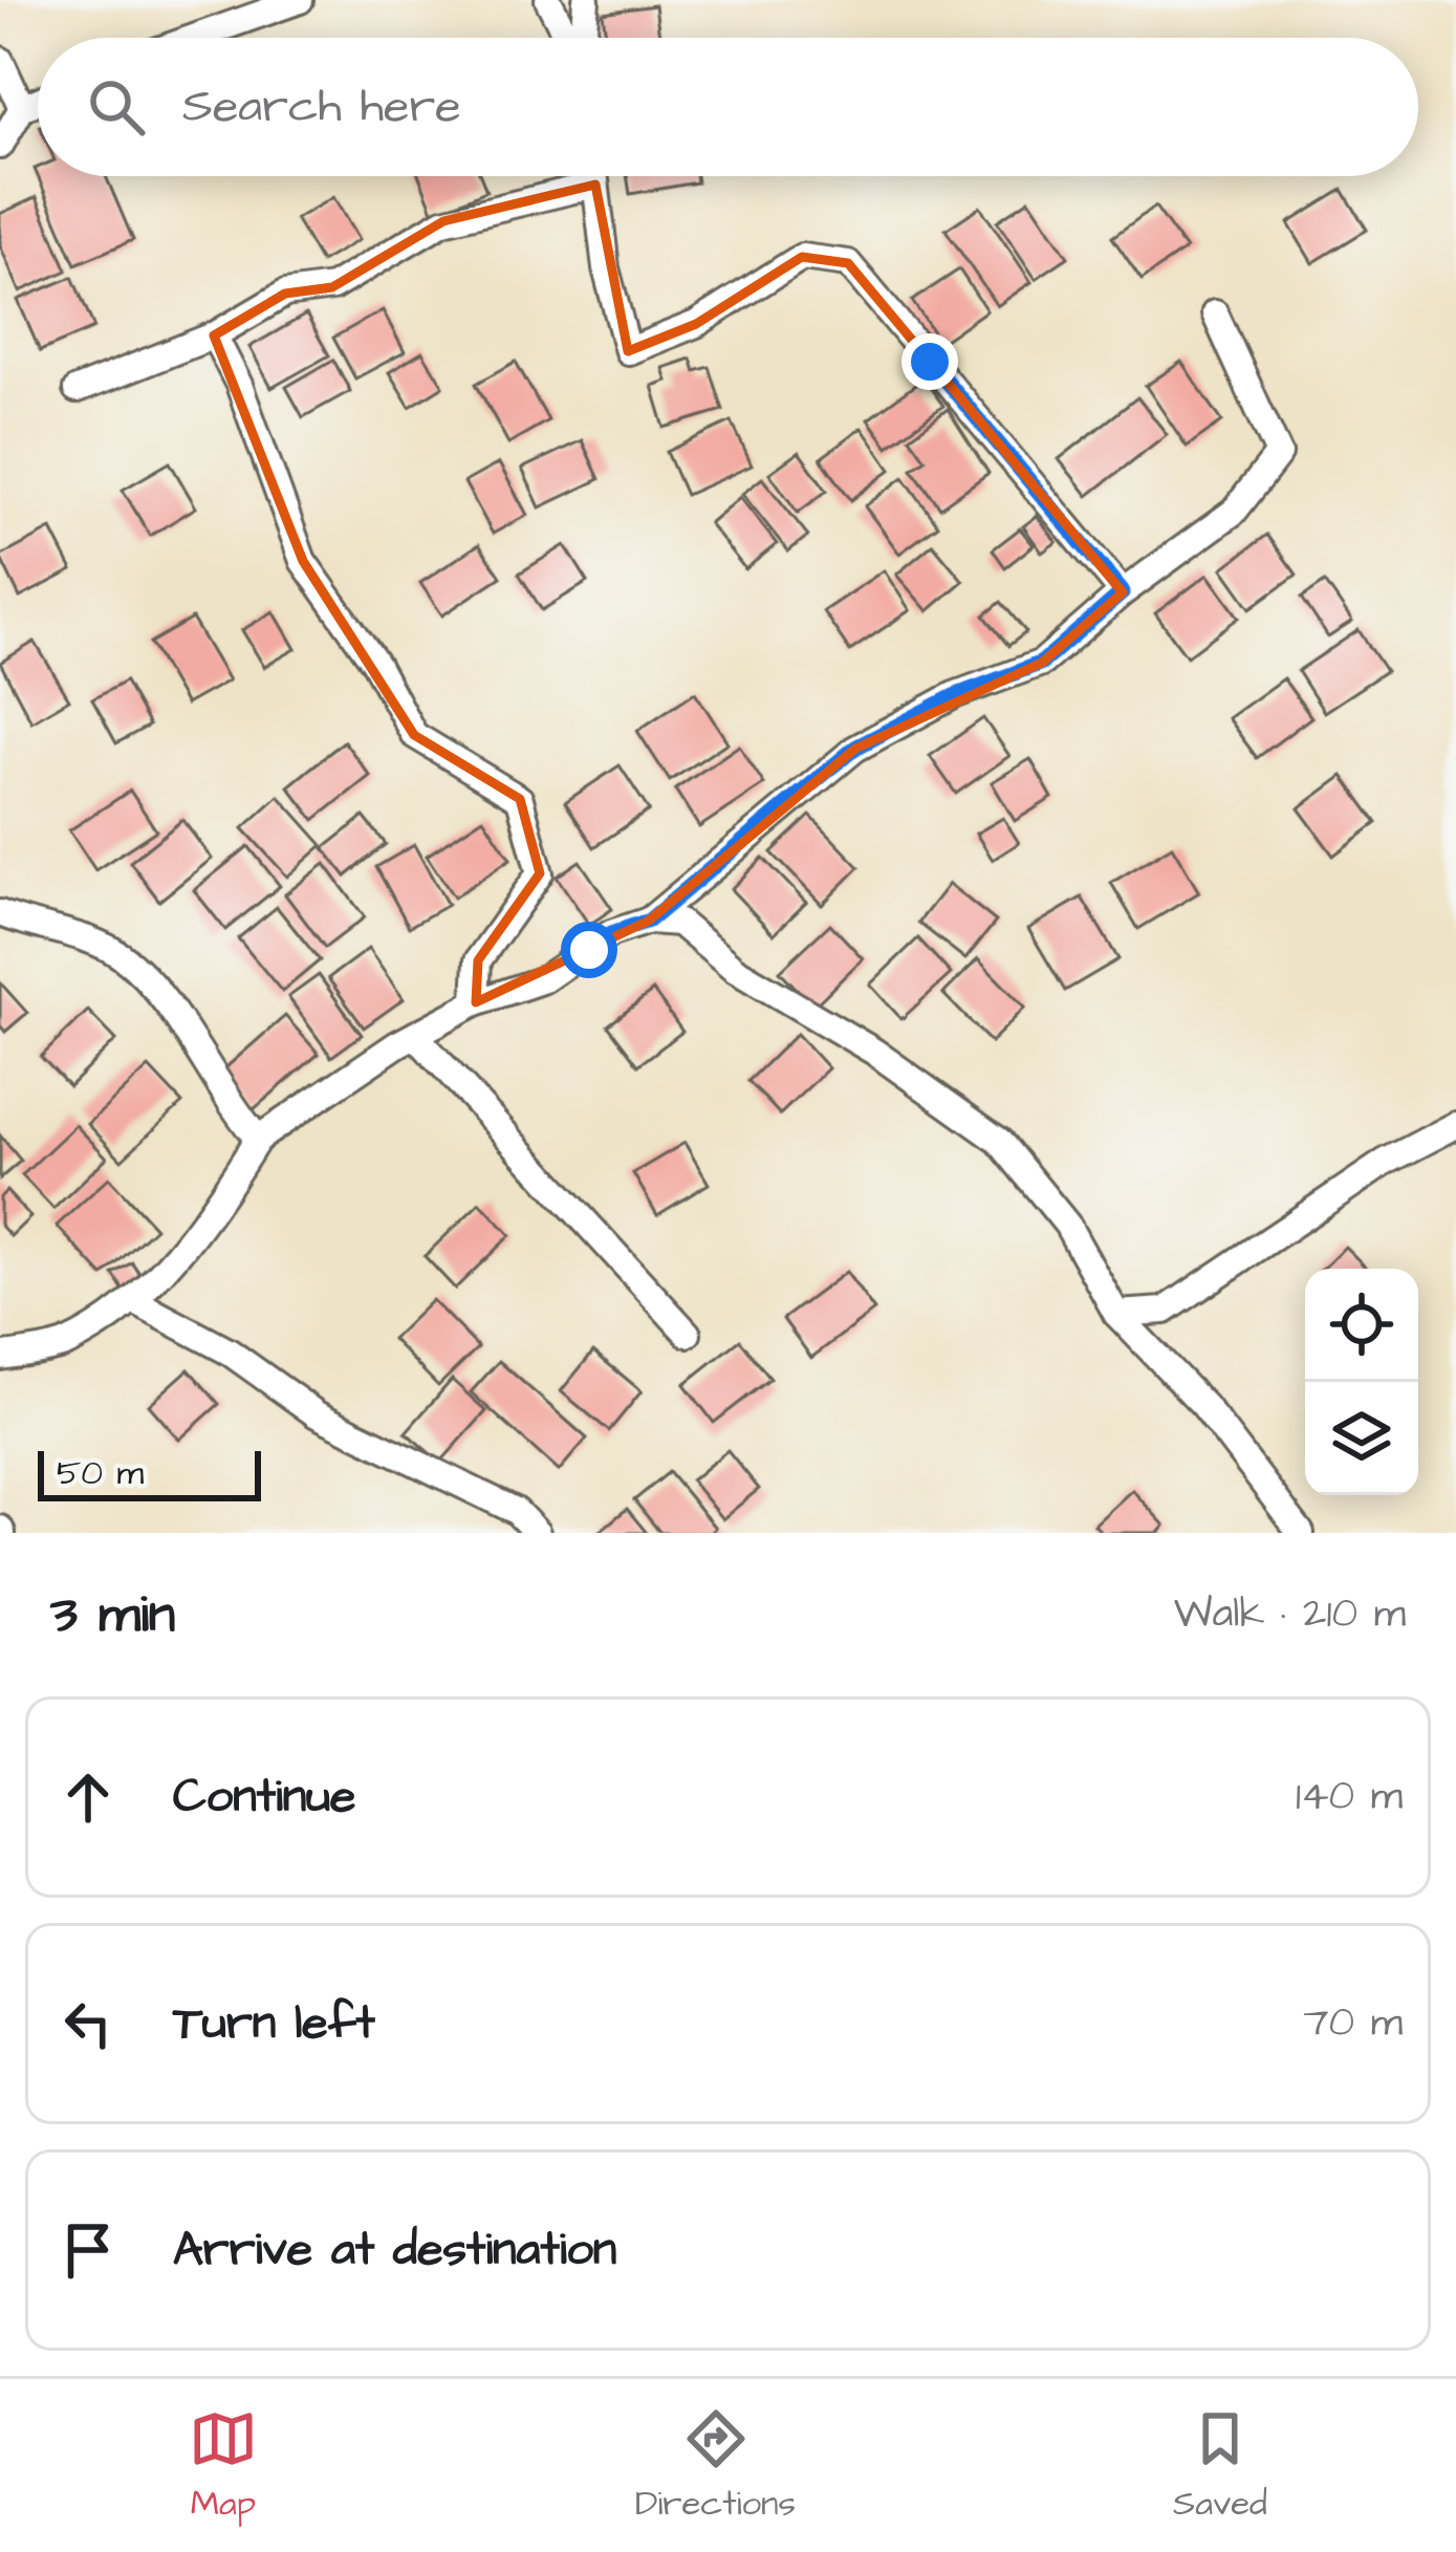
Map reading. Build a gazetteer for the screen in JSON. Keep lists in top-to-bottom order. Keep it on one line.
{"scale_bar":"50 m","page":{"search":"Search here","scale":"50 m","heading":["3 min","Walk · 210 m"],"list":[["Continue","140 m"],["Turn left","70 m"],"Arrive at destination"],"nav":["Map","Directions","Saved"]}}
